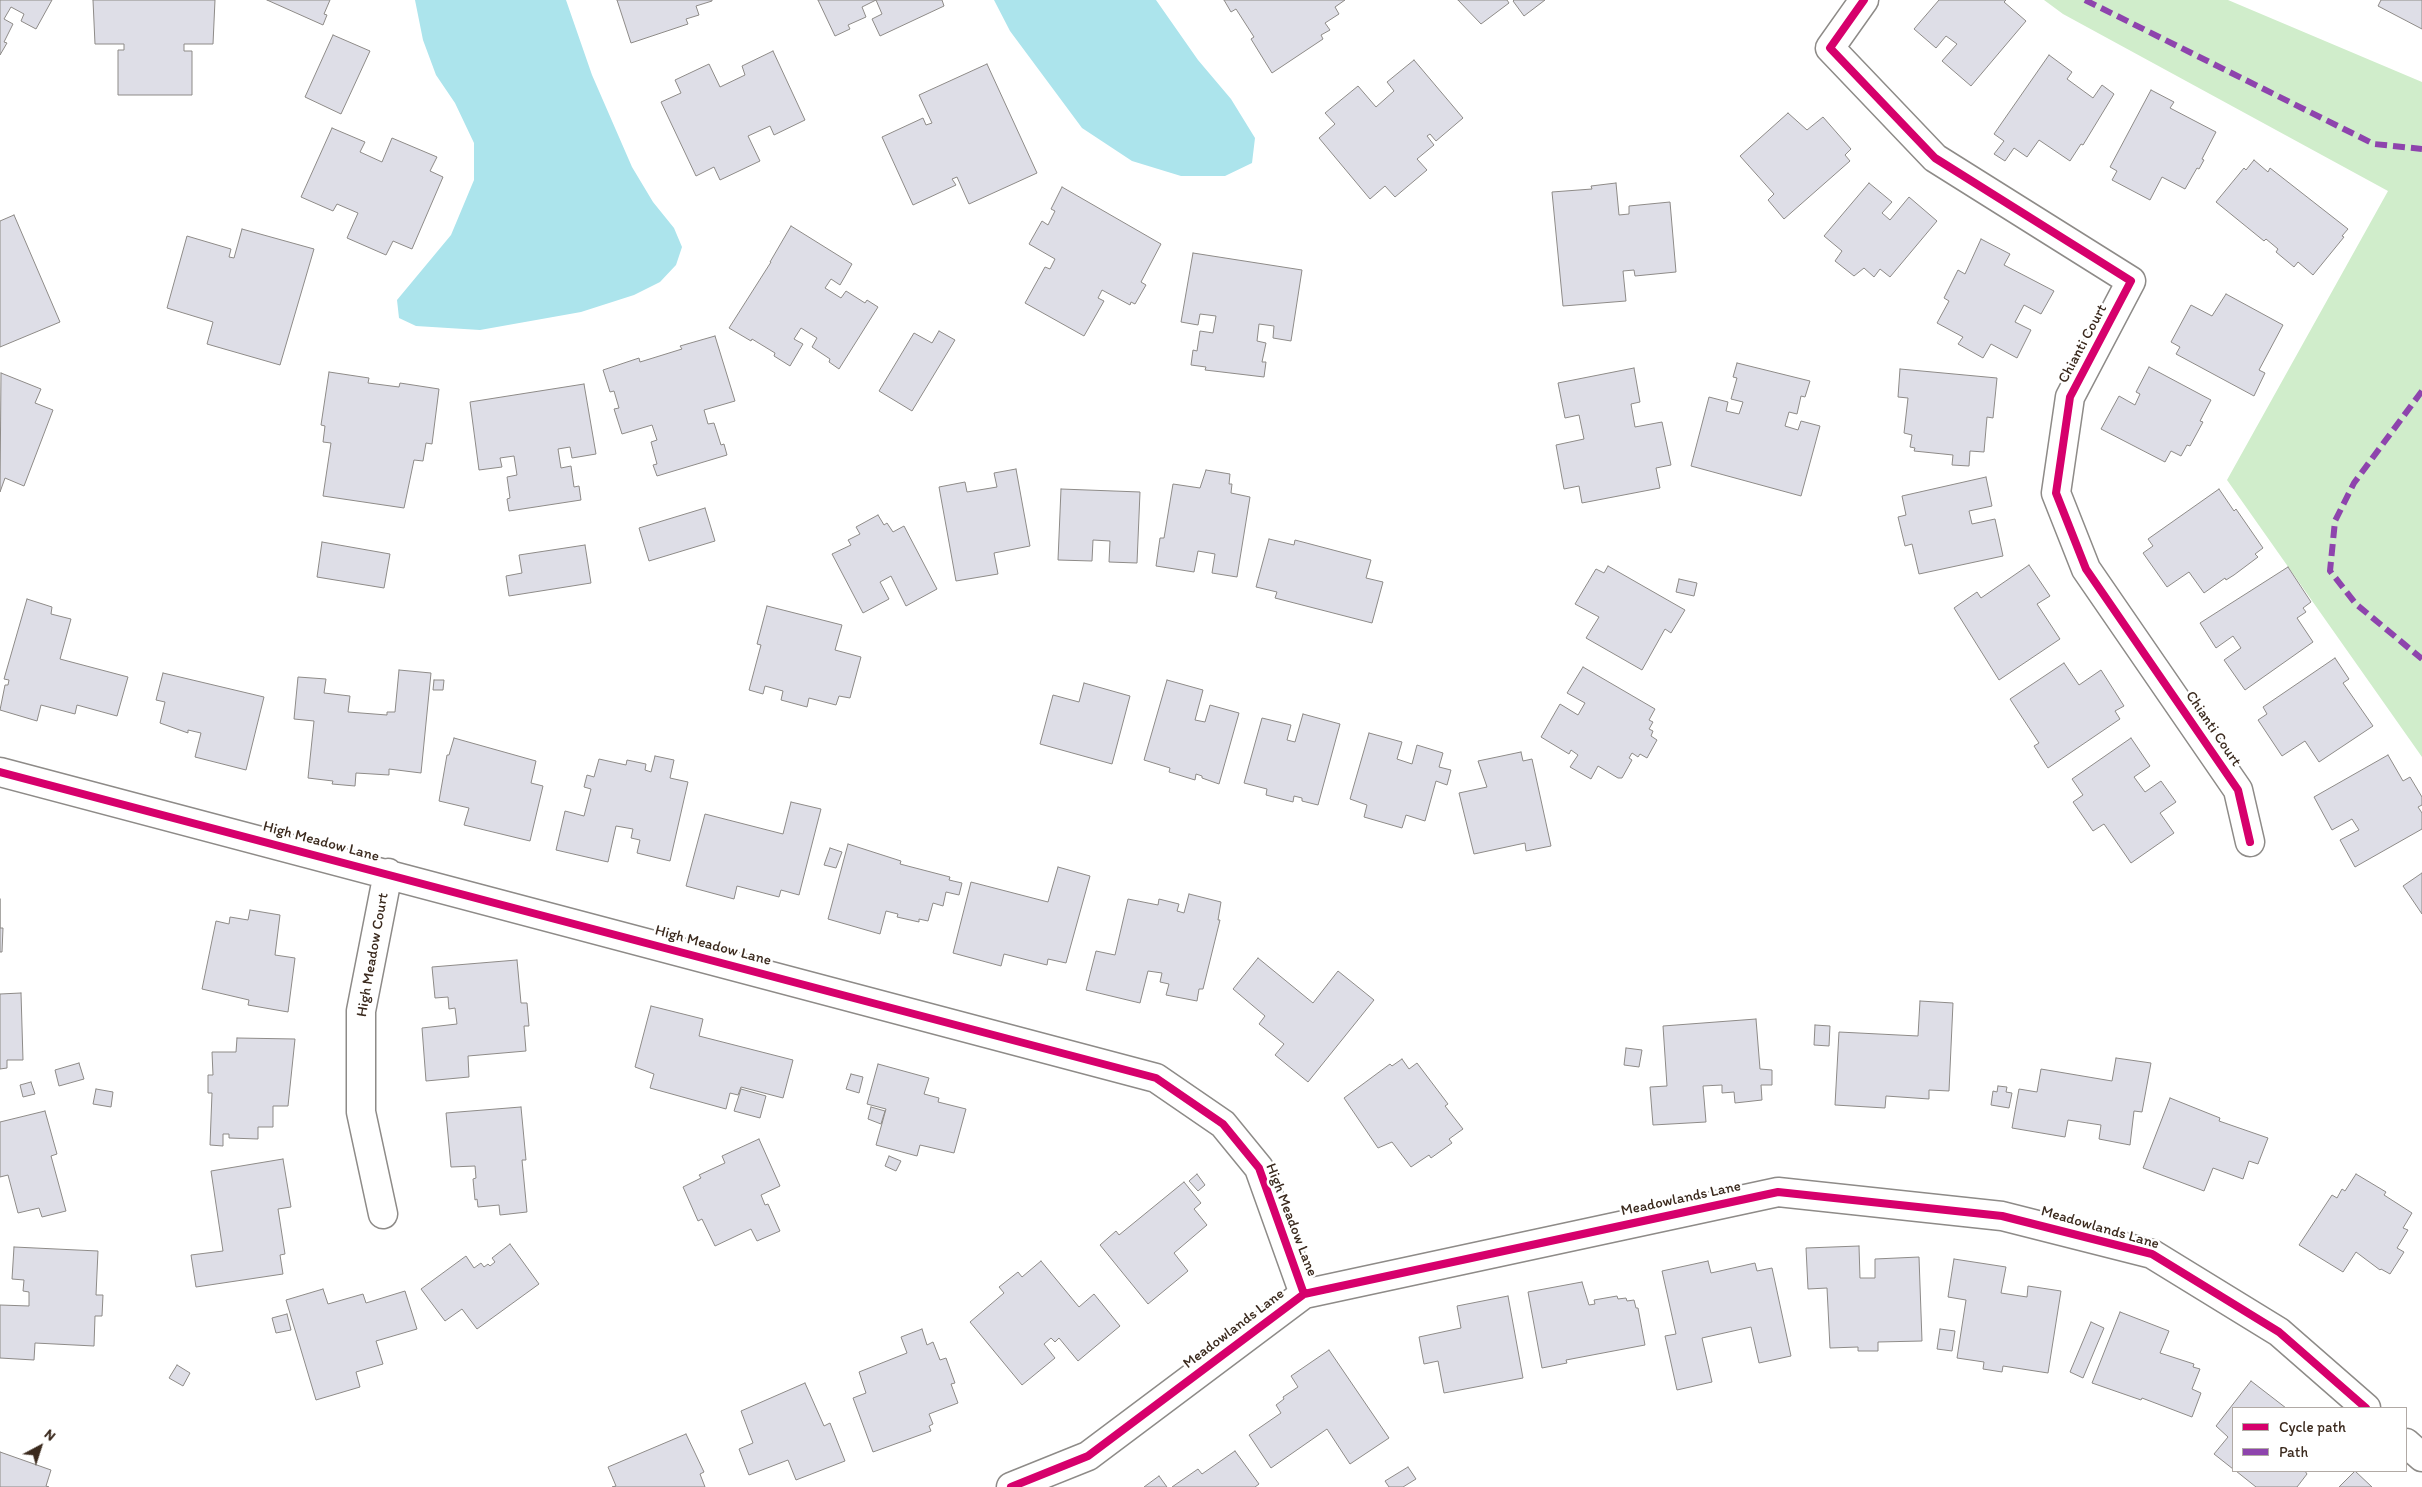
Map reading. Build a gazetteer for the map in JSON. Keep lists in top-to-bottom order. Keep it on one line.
{"streets":{"street":["Chianti Court","High Meadow Lane","High Meadow Court","Meadowlands Lane"]},"crossings":[["High Meadow Lane","High Meadow Court"],["High Meadow Lane","Meadowlands Lane"]],"legend":["Cycle path","Path"],"north":"top right"}
